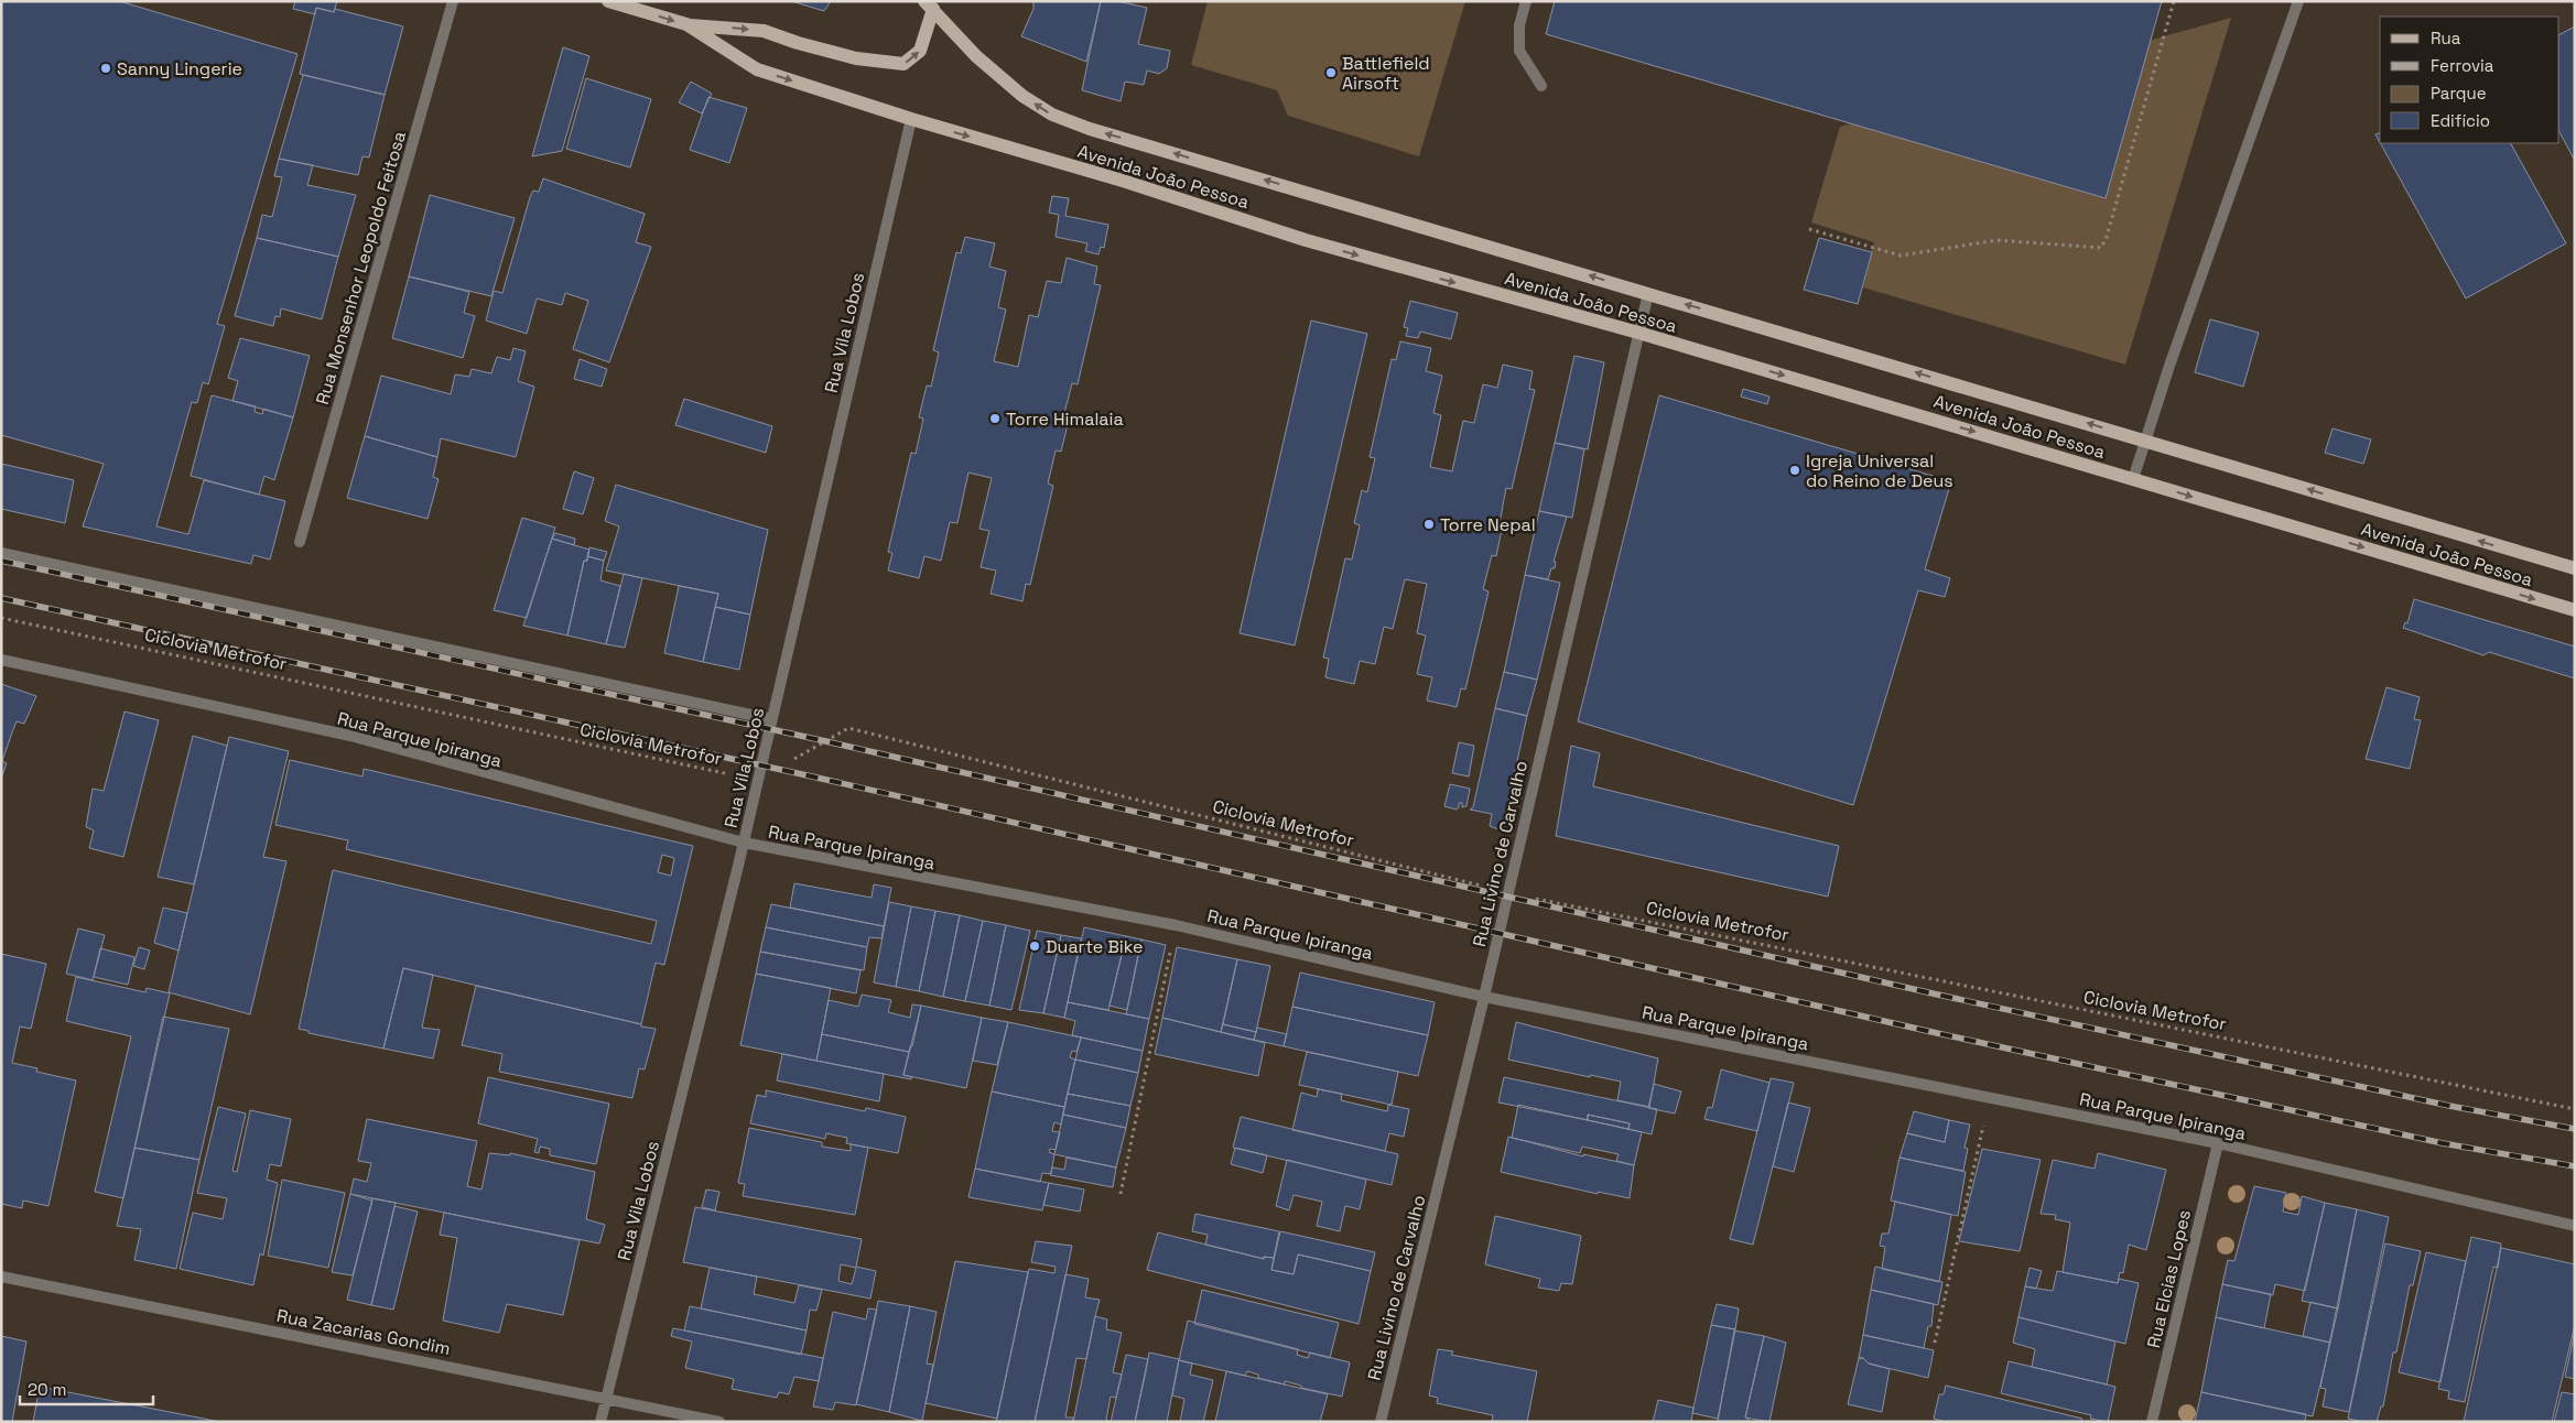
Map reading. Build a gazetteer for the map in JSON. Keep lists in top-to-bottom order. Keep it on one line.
{"streets":{"main road":["Avenida João Pessoa"],"street":["Rua Monsenhor Leopoldo Feitosa","Rua Vila Lobos","Rua Parque Ipiranga","Rua Livino de Carvalho","Rua Elcias Lopes","Rua Zacarias Gondim"],"path":["Ciclovia Metrofor"]},"crossings":[["Avenida João Pessoa","Rua Vila Lobos"],["Avenida João Pessoa","Rua Livino de Carvalho"],["Rua Vila Lobos","Ciclovia Metrofor"],["Rua Vila Lobos","Rua Parque Ipiranga"],["Rua Vila Lobos","Rua Zacarias Gondim"],["Ciclovia Metrofor","Rua Livino de Carvalho"],["Rua Parque Ipiranga","Rua Livino de Carvalho"],["Rua Parque Ipiranga","Rua Elcias Lopes"]],"places":["Sanny Lingerie","Battlefield Airsoft","Torre Himalaia","Igreja Universal do Reino de Deus","Torre Nepal","Duarte Bike"],"legend":["Rua","Ferrovia","Parque","Edifício"],"scale_bar":"20 m"}
